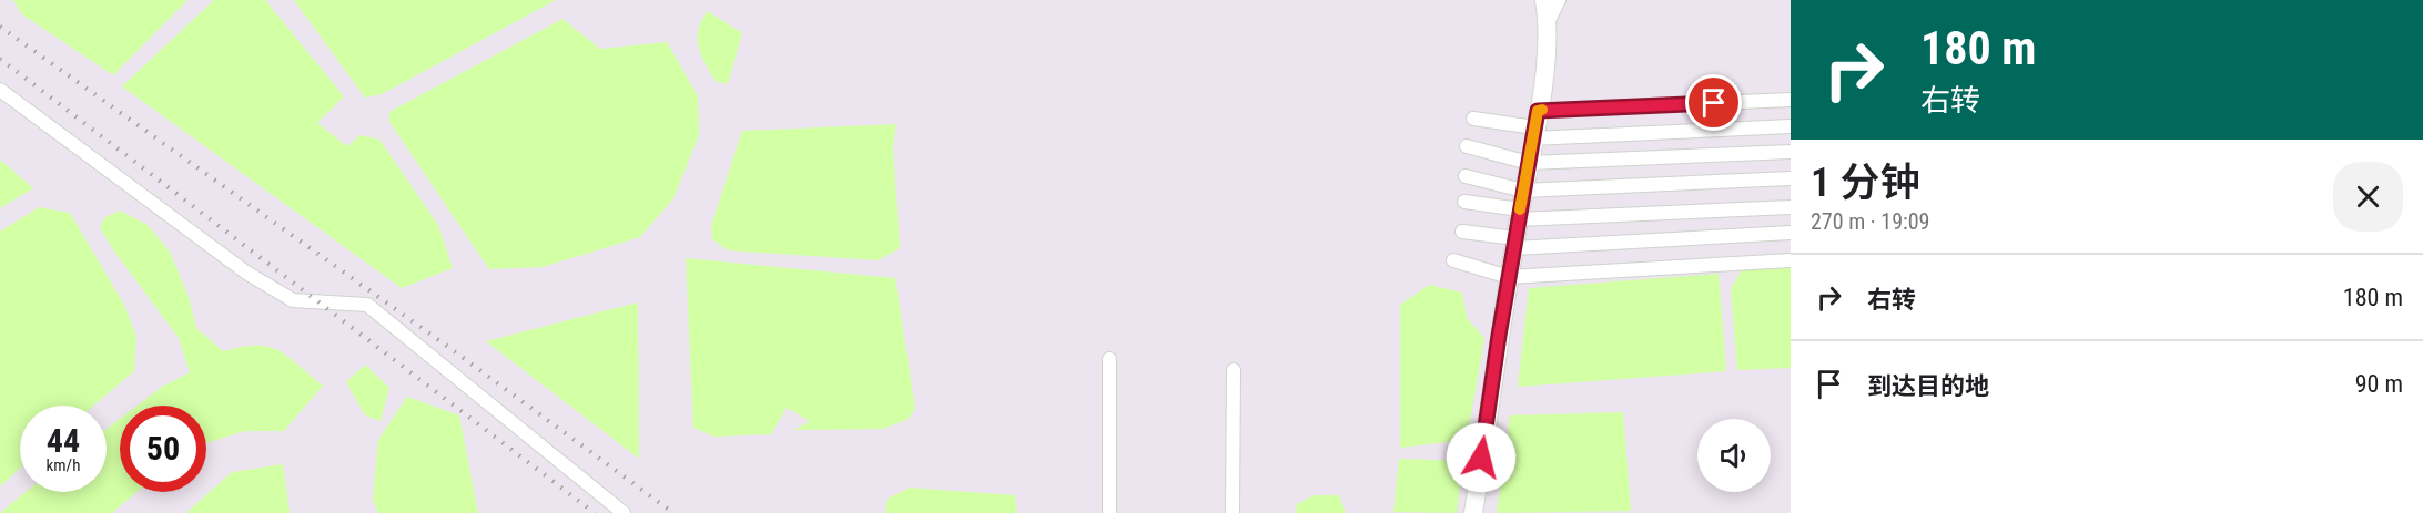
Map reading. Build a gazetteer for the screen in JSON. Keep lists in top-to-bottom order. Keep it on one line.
{"page":{"turn":["180 m","右转"],"heading":["1 分钟","270 m · 19:09"],"list":[{"name":"右转","value":"180 m"},{"name":"到达目的地","value":"90 m"}],"speed":"44 km/h","limit":"50"}}
